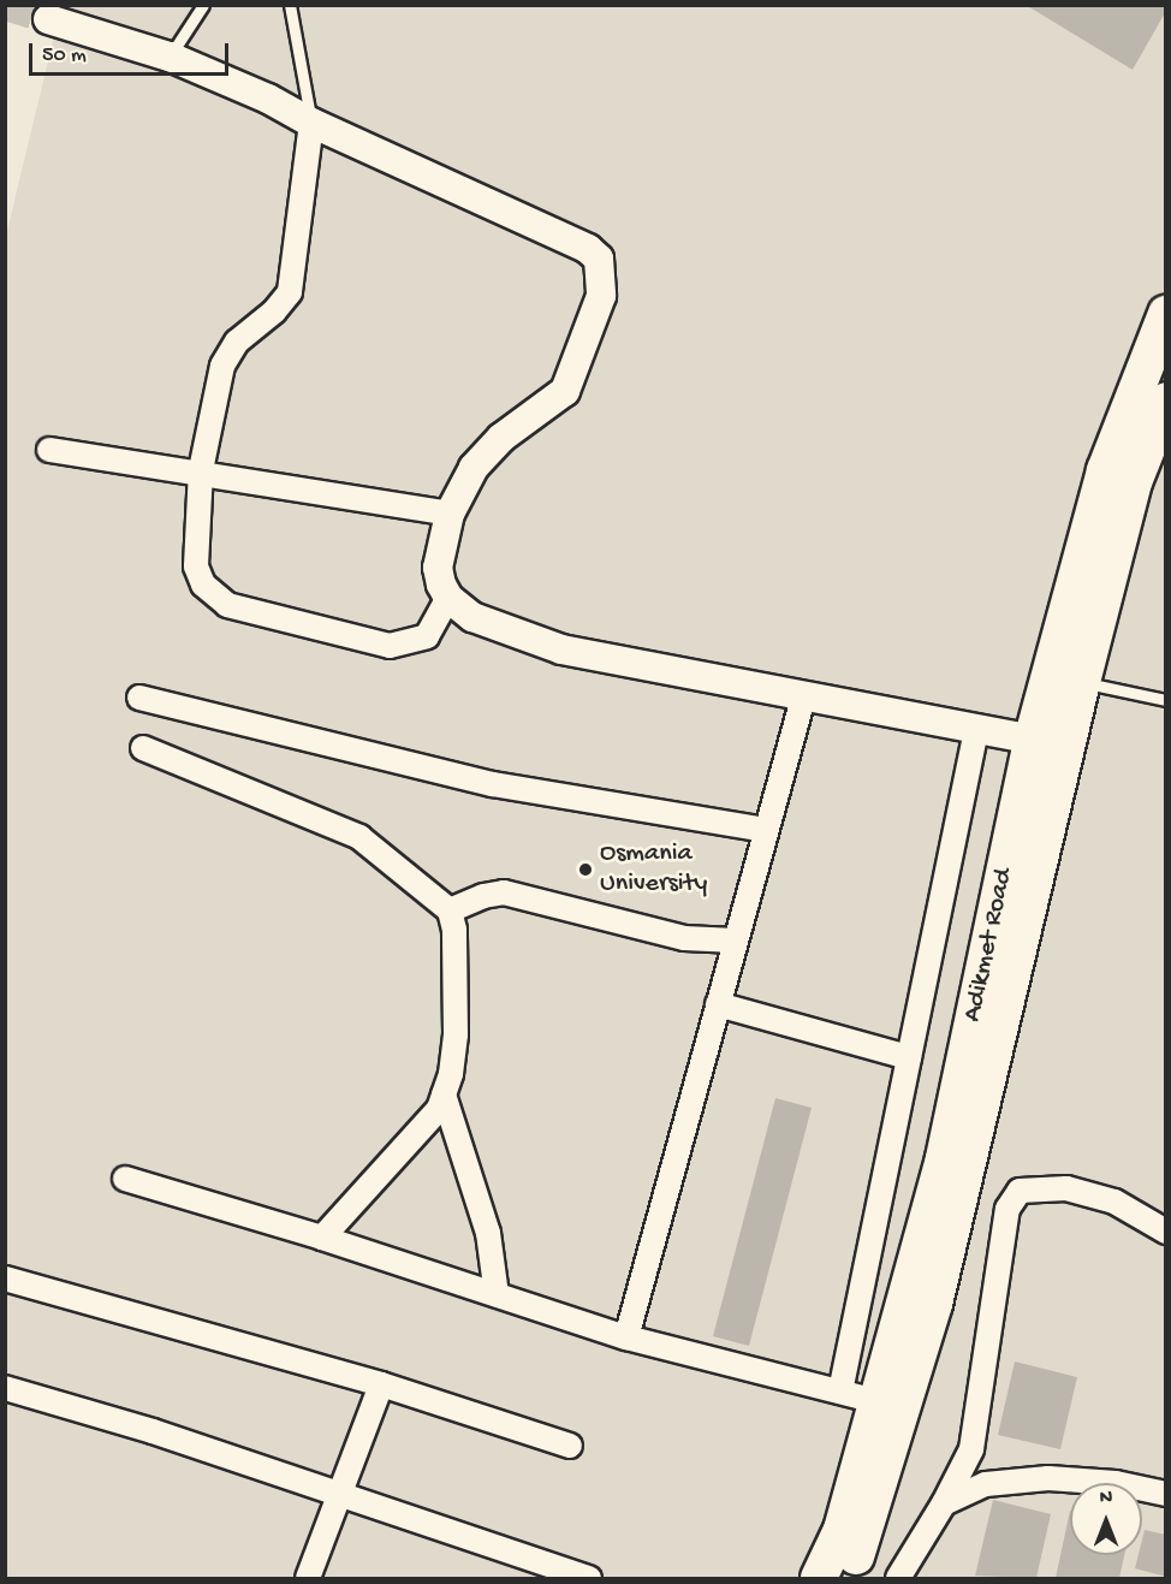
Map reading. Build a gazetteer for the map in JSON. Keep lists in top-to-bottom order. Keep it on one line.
{"streets":{"main road":["Adikmet Road"]},"places":["Osmania University"],"scale_bar":"50 m","north":"top"}
